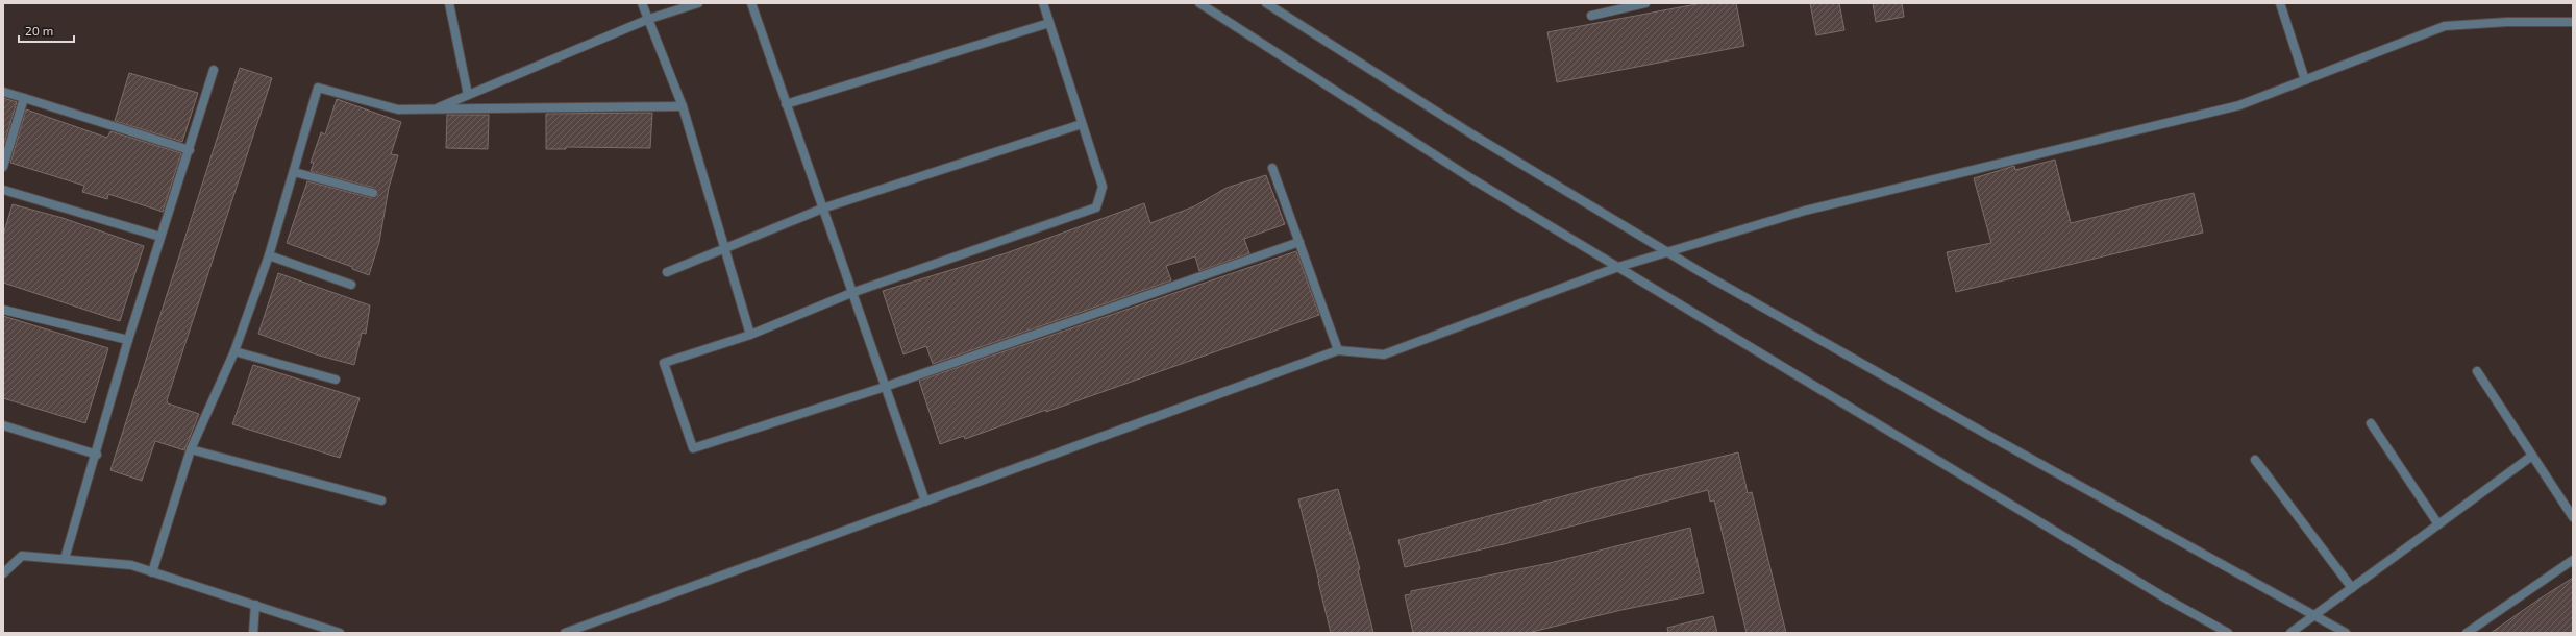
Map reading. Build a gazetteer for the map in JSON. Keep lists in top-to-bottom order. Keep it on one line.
{"scale_bar":"20 m"}
